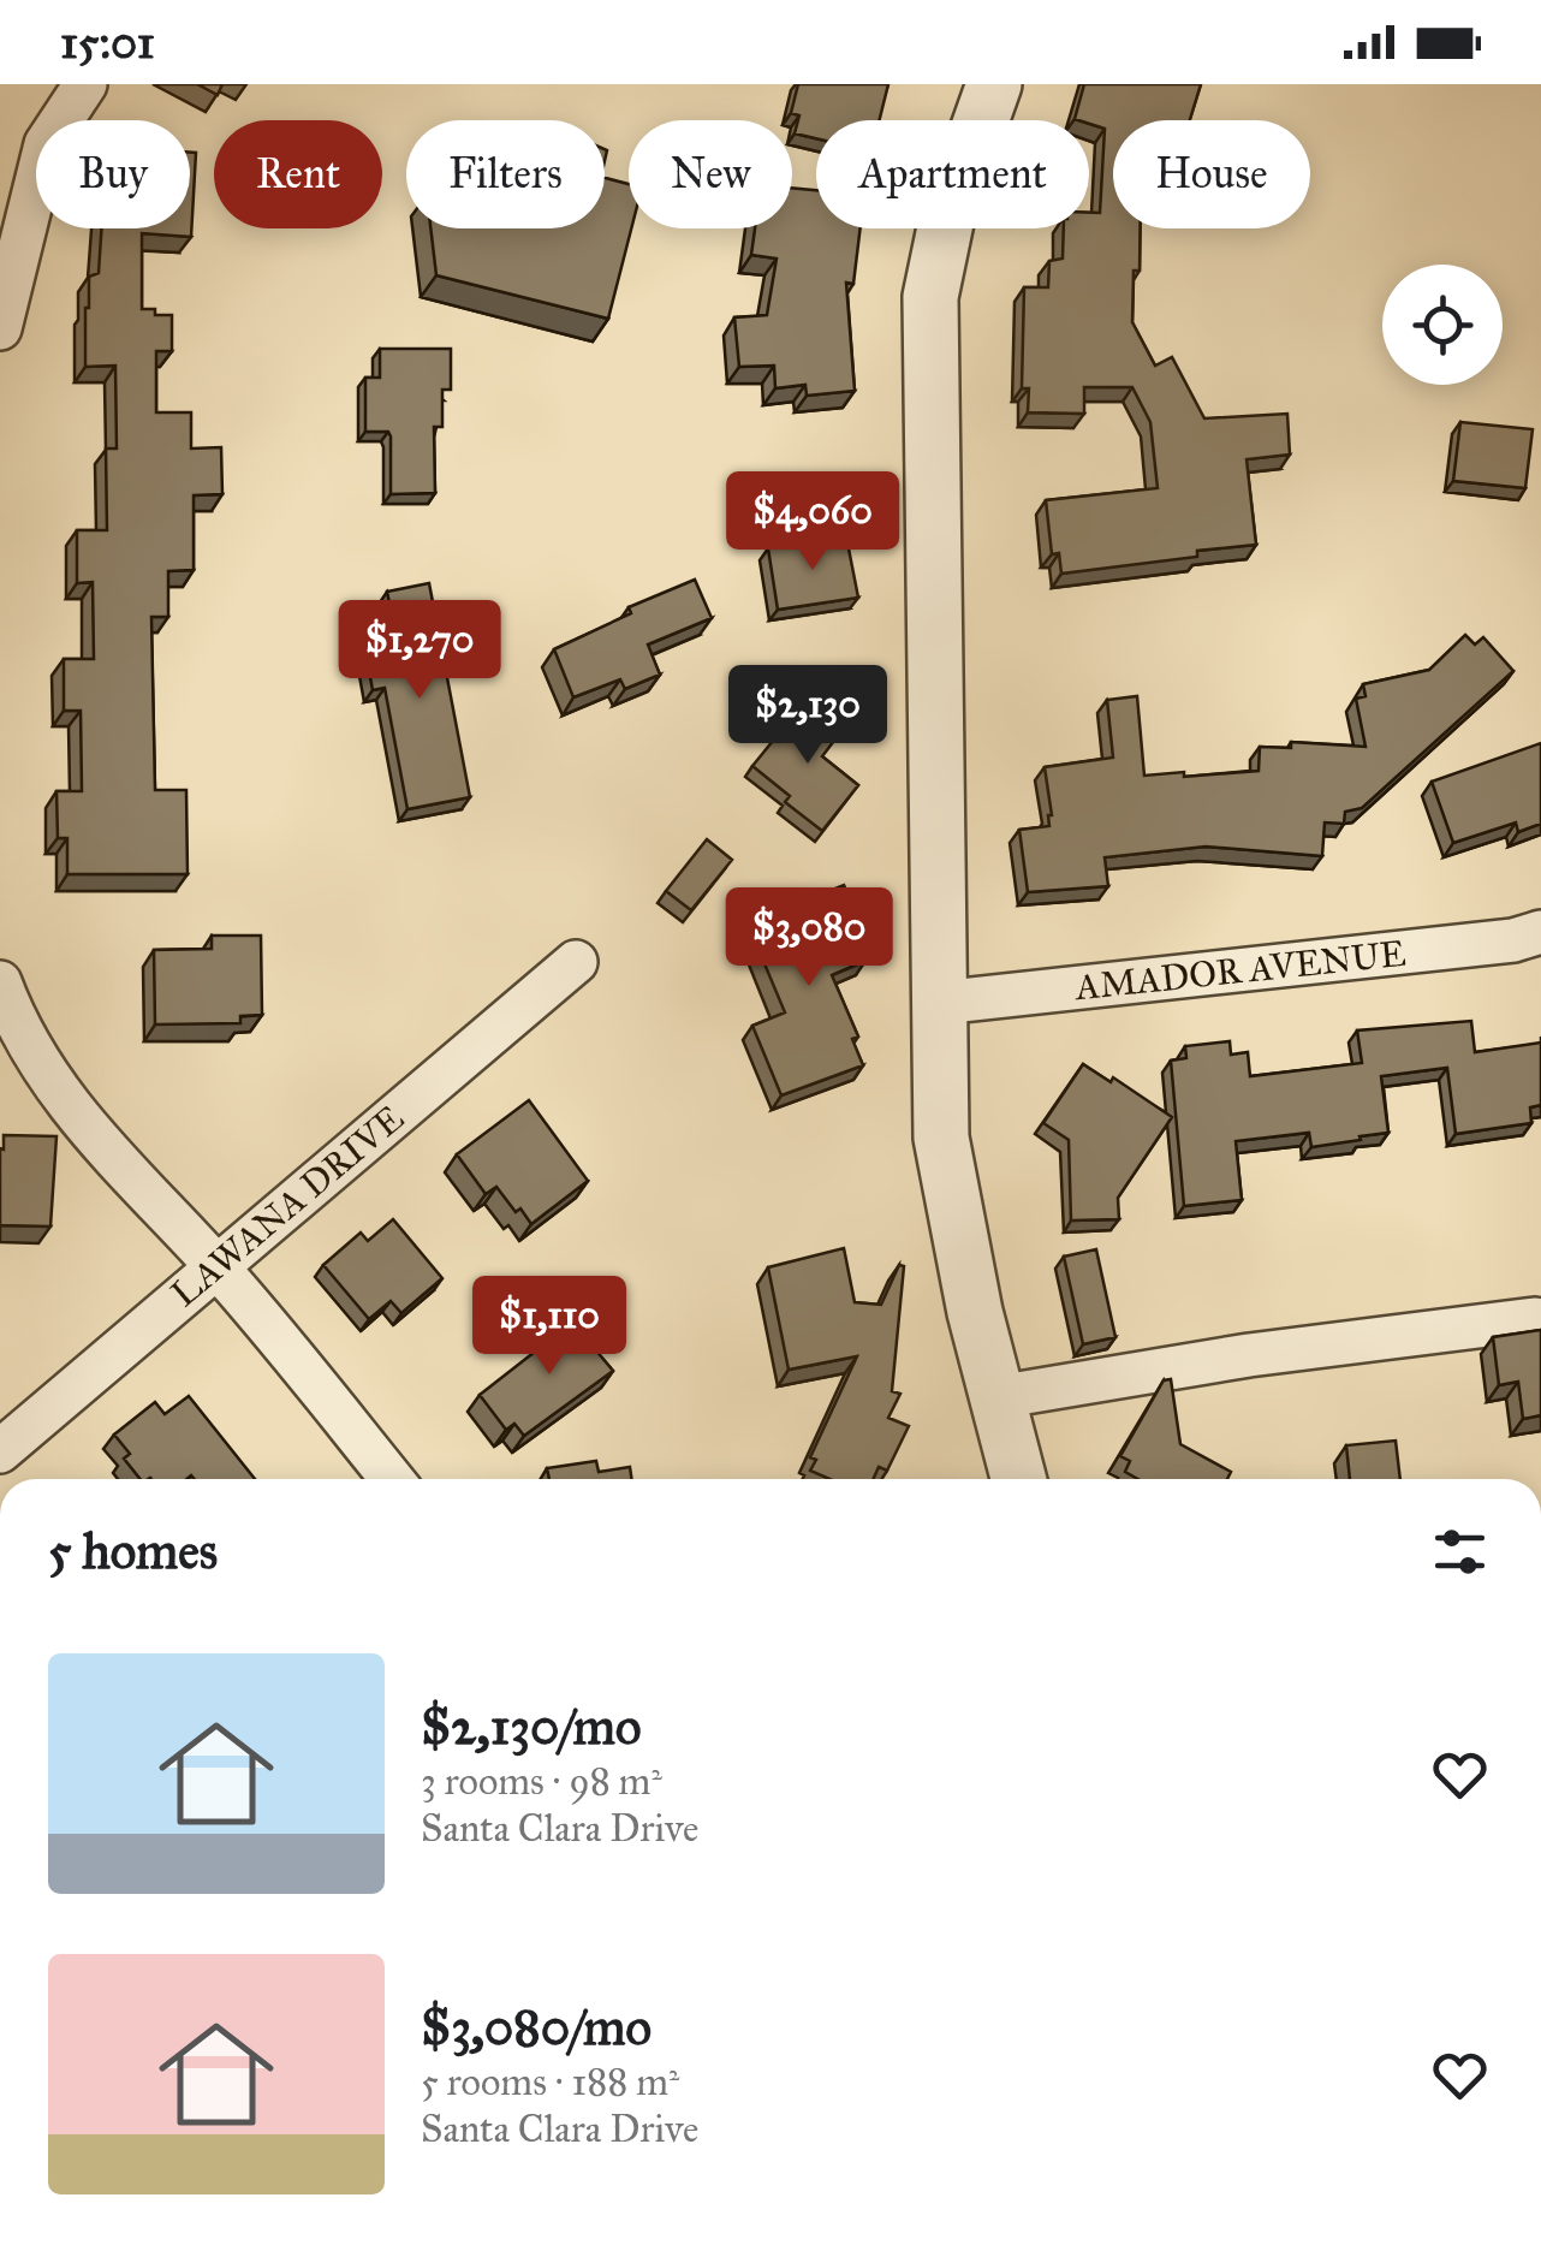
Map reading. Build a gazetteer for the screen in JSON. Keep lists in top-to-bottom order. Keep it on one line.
{"streets":{"street":["AMADOR AVENUE","LAWANA DRIVE"]},"page":{"status":"15:01","chip":["Buy","Rent","Filters","New","Apartment","House"],"price":["$4,060","$1,270","$2,130","$3,080","$1,110"],"heading":"5 homes","list":[{"name":"$2,130/mo","note":"3 rooms · 98 m² · Santa Clara Drive"},{"name":"$3,080/mo","note":"5 rooms · 188 m² · Santa Clara Drive"}]}}
